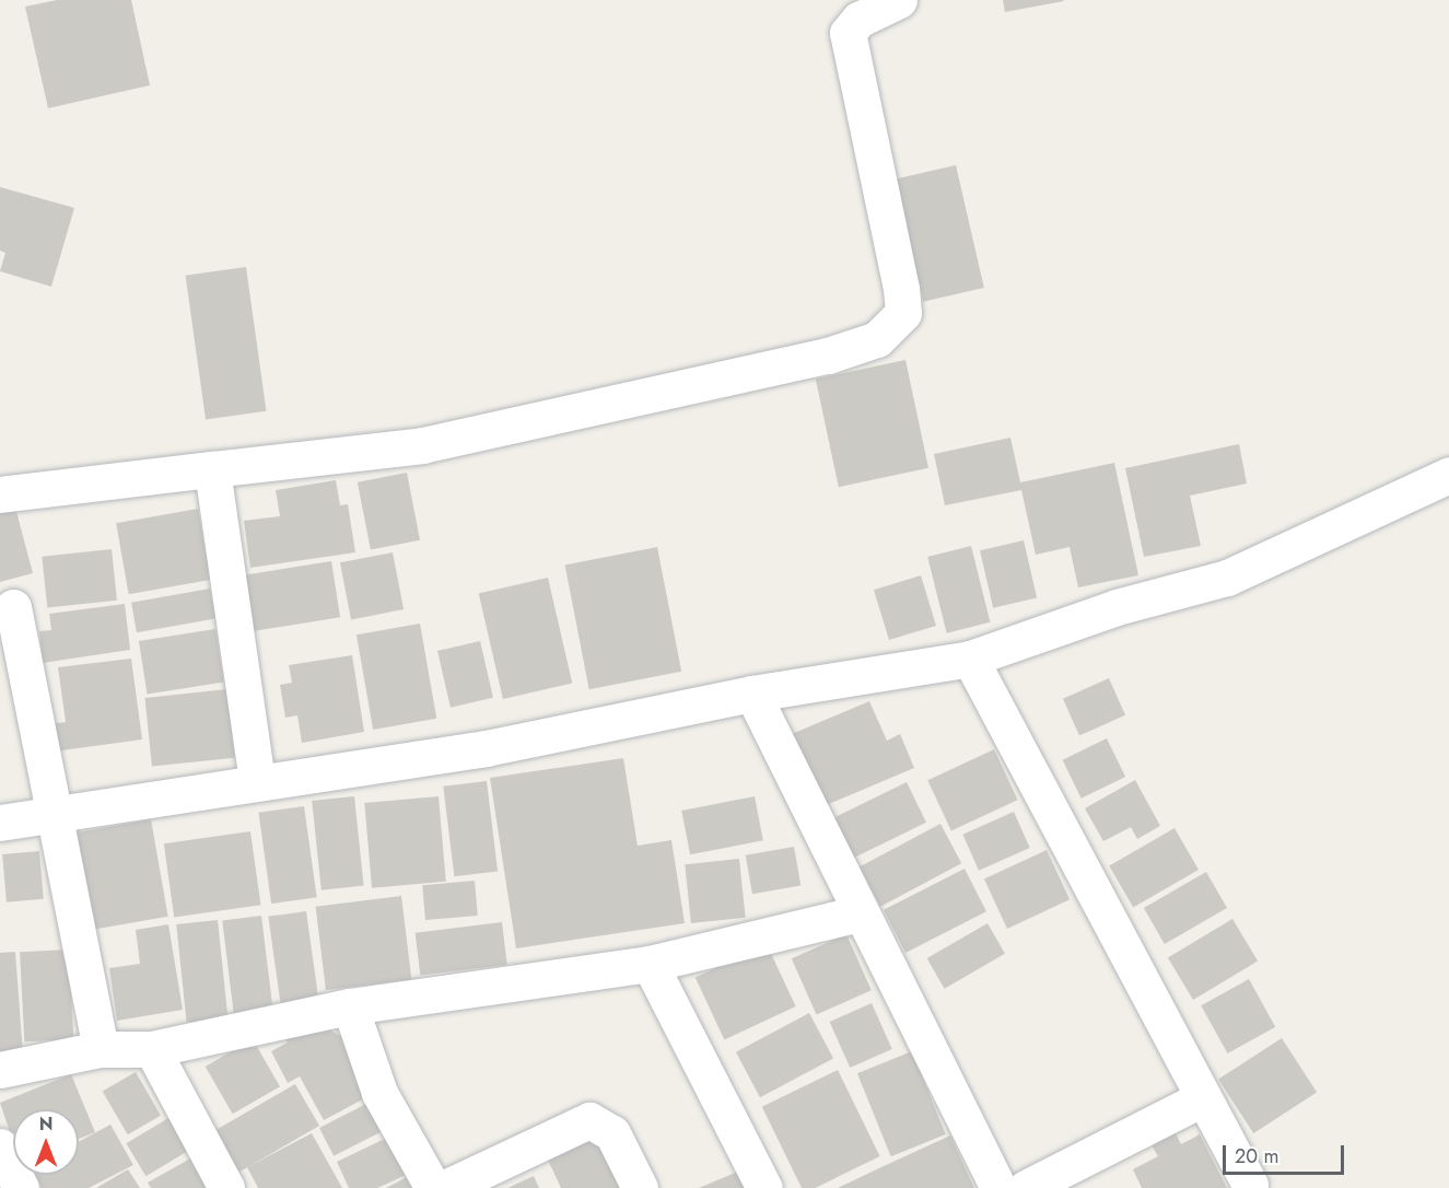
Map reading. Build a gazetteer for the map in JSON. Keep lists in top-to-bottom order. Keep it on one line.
{"scale_bar":"20 m","north":"top"}
